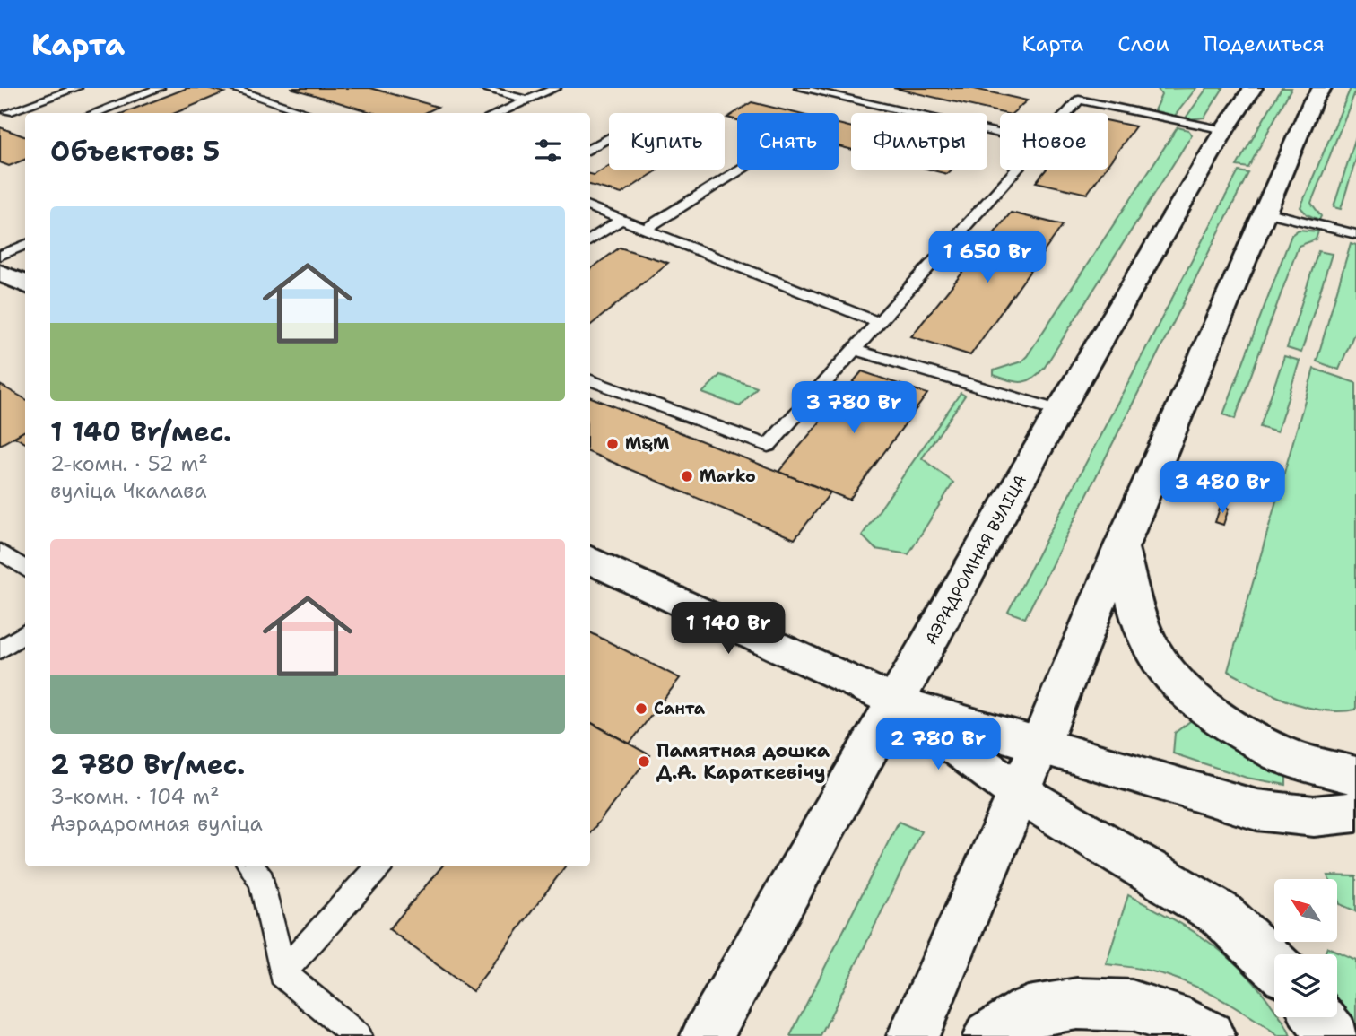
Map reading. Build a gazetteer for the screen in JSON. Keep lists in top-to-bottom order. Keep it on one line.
{"streets":{"main road":["АЭРАДРОМНАЯ ВУЛІЦА"]},"places":["M&M","Marko","Санта","Памятная дошка Д.А. Караткевічу"],"north":"top left","page":{"header":"Карта","nav":["Карта","Слои","Поделиться"],"chip":["Купить","Снять","Фильтры","Новое"],"heading":"Объектов: 5","list":[{"name":"1 140 Br/мес.","note":"2-комн. · 52 m² · вуліца Чкалава"},{"name":"2 780 Br/мес.","note":"3-комн. · 104 m² · Аэрадромная вуліца"}],"price":["1 650 Br","3 780 Br","3 480 Br","1 140 Br","2 780 Br"]}}
